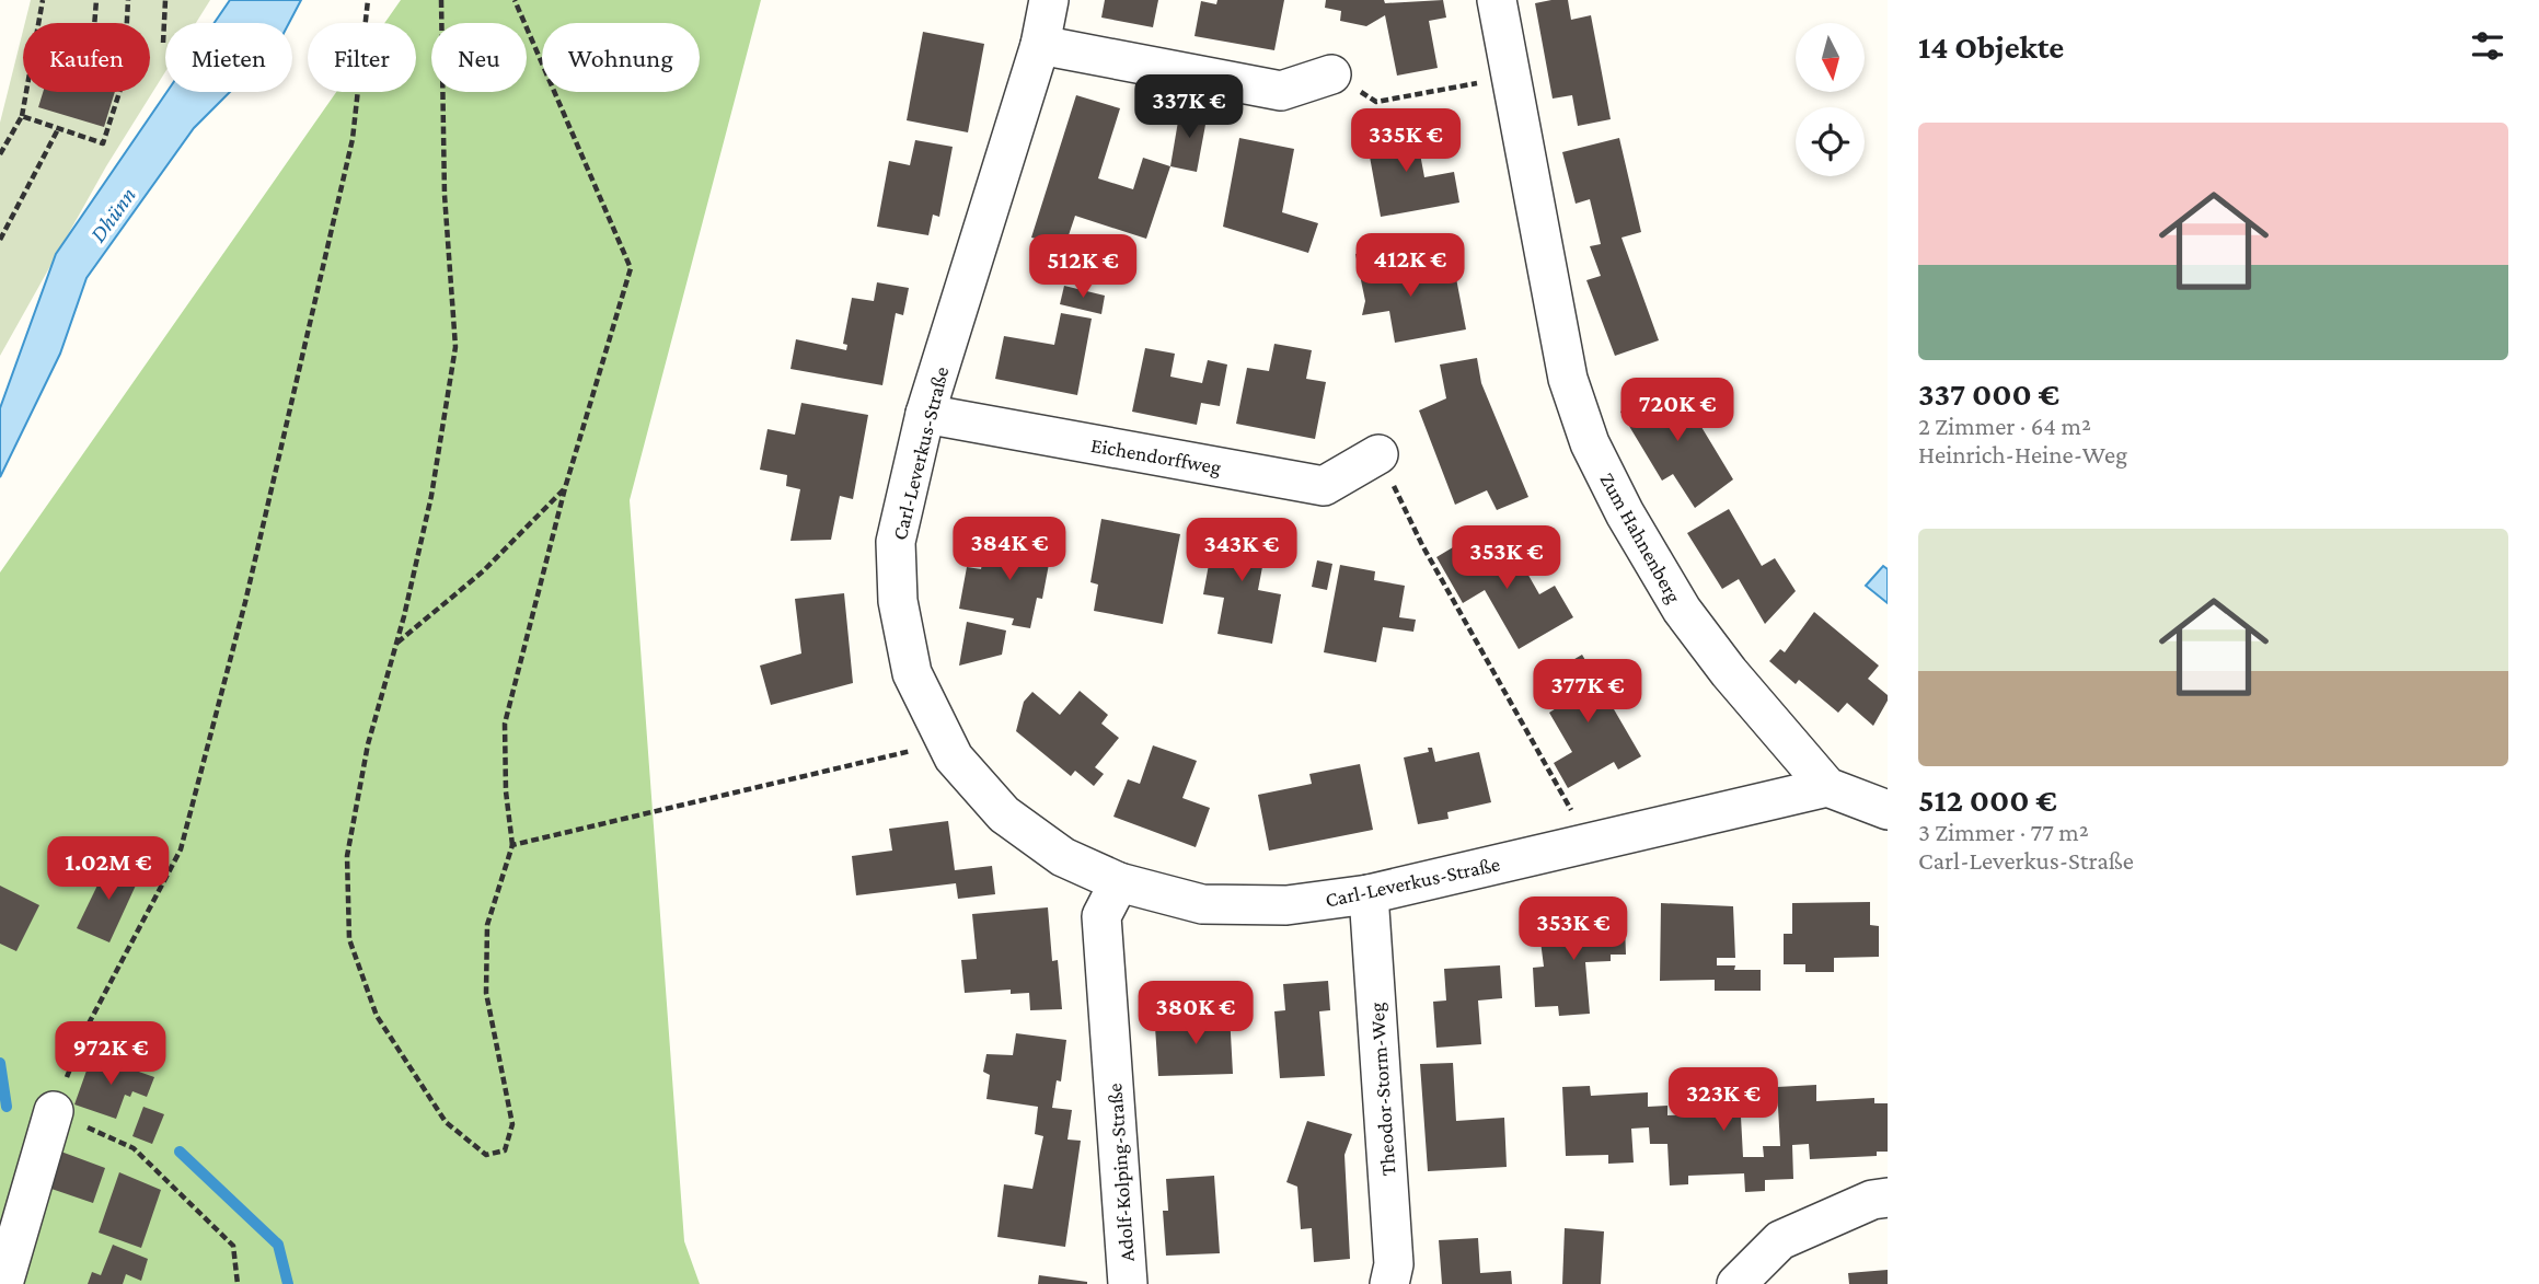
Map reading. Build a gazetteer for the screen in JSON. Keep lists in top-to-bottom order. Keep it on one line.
{"streets":{"street":["Carl-Leverkus-Straße","Eichendorffweg","Zum Hahnenberg","Theodor-Storm-Weg","Adolf-Kolping-Straße"]},"crossings":[["Carl-Leverkus-Straße","Eichendorffweg"],["Carl-Leverkus-Straße","Zum Hahnenberg"],["Carl-Leverkus-Straße","Theodor-Storm-Weg"],["Carl-Leverkus-Straße","Adolf-Kolping-Straße"]],"water":["Dhünn"],"north":"bottom","page":{"heading":"14 Objekte","chip":["Kaufen","Mieten","Filter","Neu","Wohnung"],"price":["337K €","335K €","412K €","512K €","720K €","384K €","343K €","353K €","377K €","1.02M €","353K €","380K €","972K €","323K €"],"list":[{"name":"337 000 €","note":"2 Zimmer · 64 m² · Heinrich-Heine-Weg"},{"name":"512 000 €","note":"3 Zimmer · 77 m² · Carl-Leverkus-Straße"}]}}
